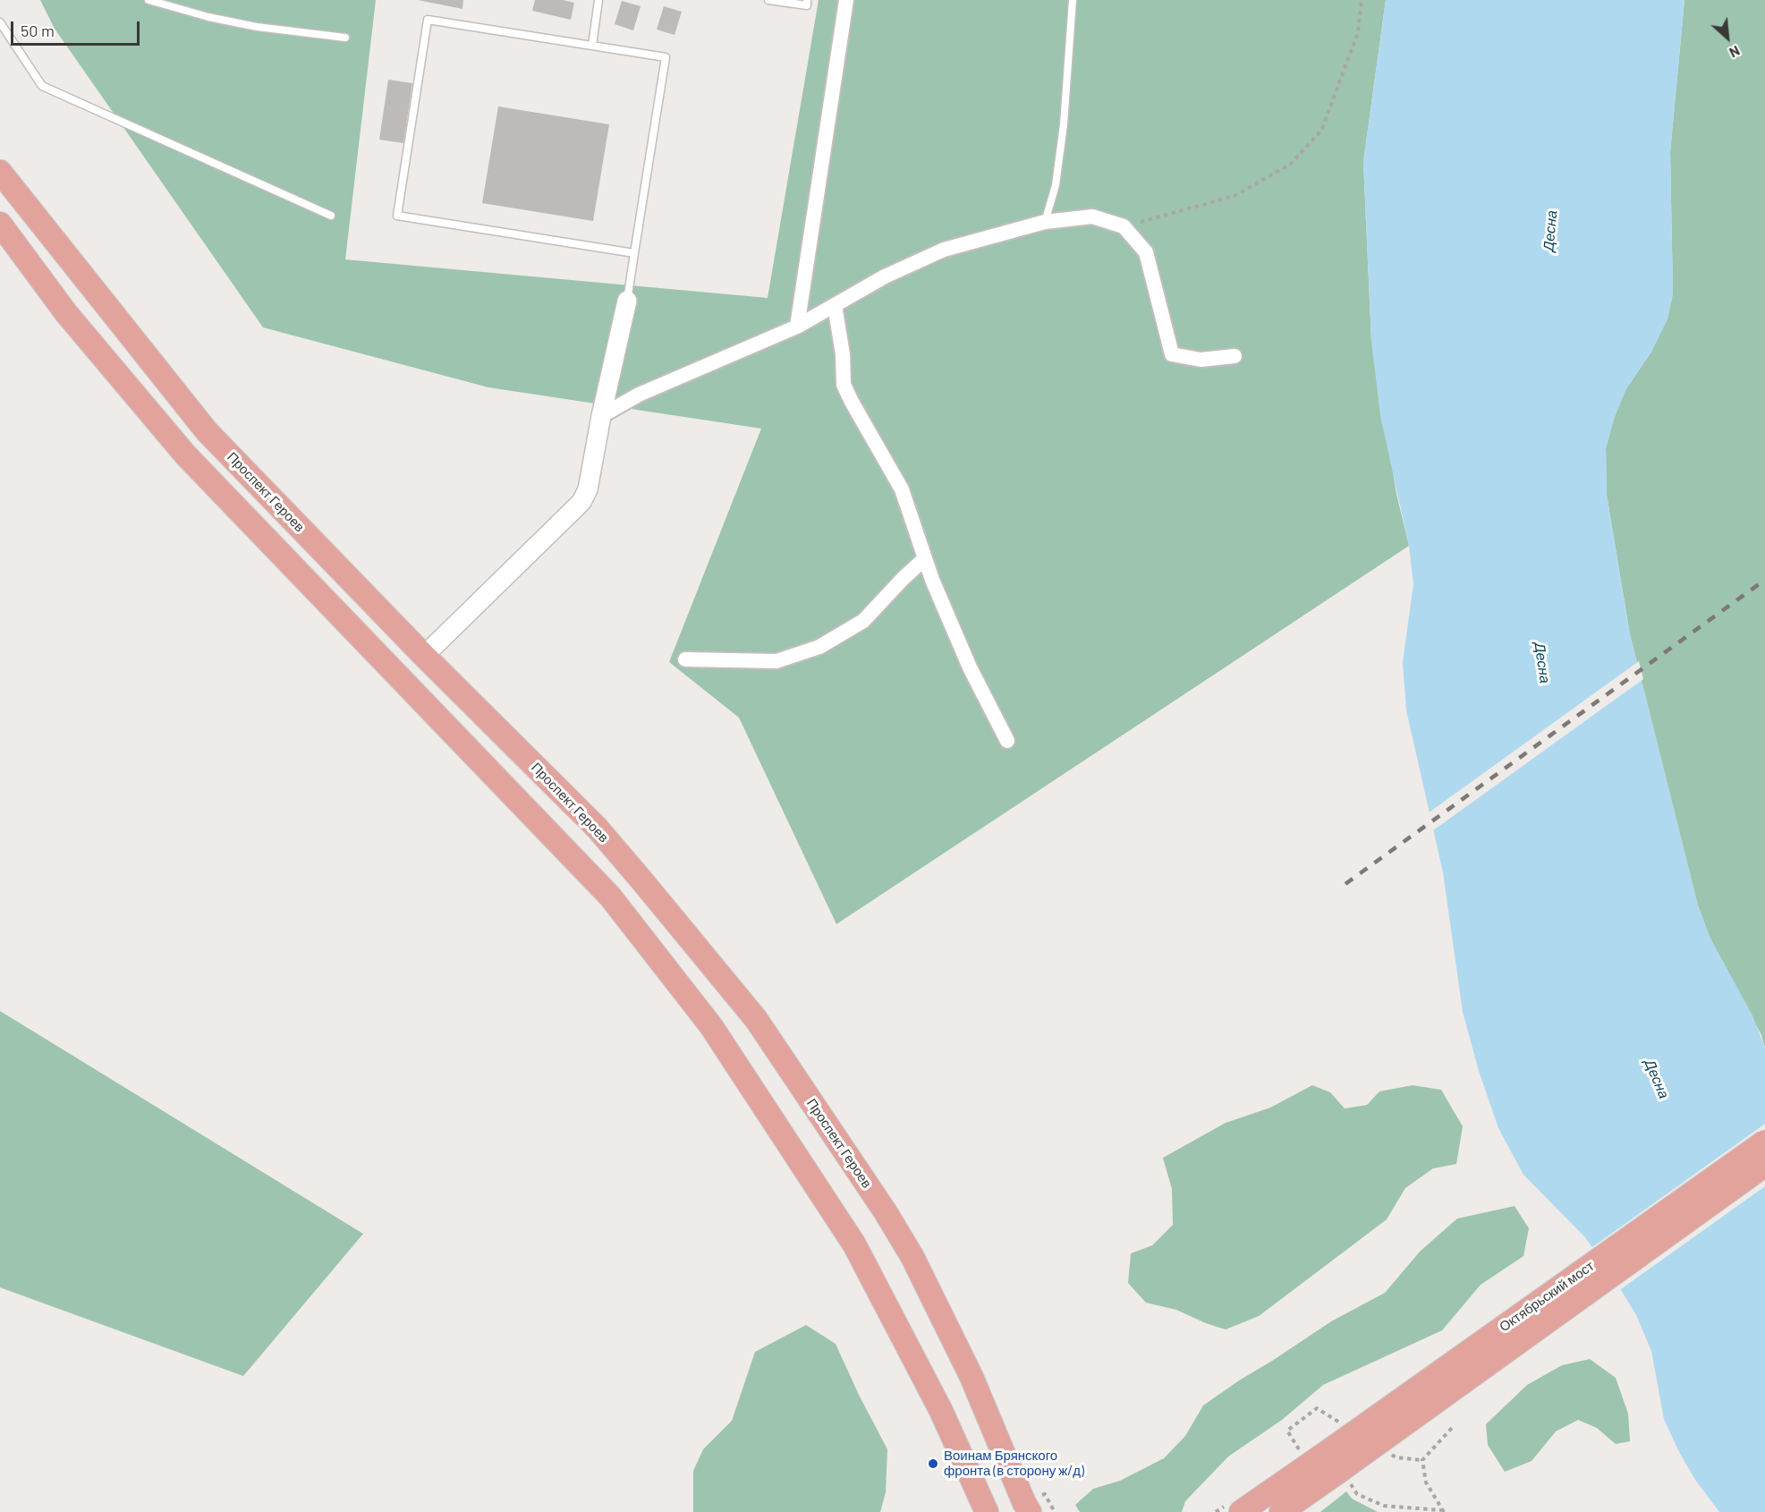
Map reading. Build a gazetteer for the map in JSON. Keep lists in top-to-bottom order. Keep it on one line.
{"streets":{"main road":["Проспект Героев","Октябрьский мост"]},"water":["Десна"],"places":["Воинам Брянского фронта (в сторону ж/д)"],"scale_bar":"50 m","north":"bottom right"}
